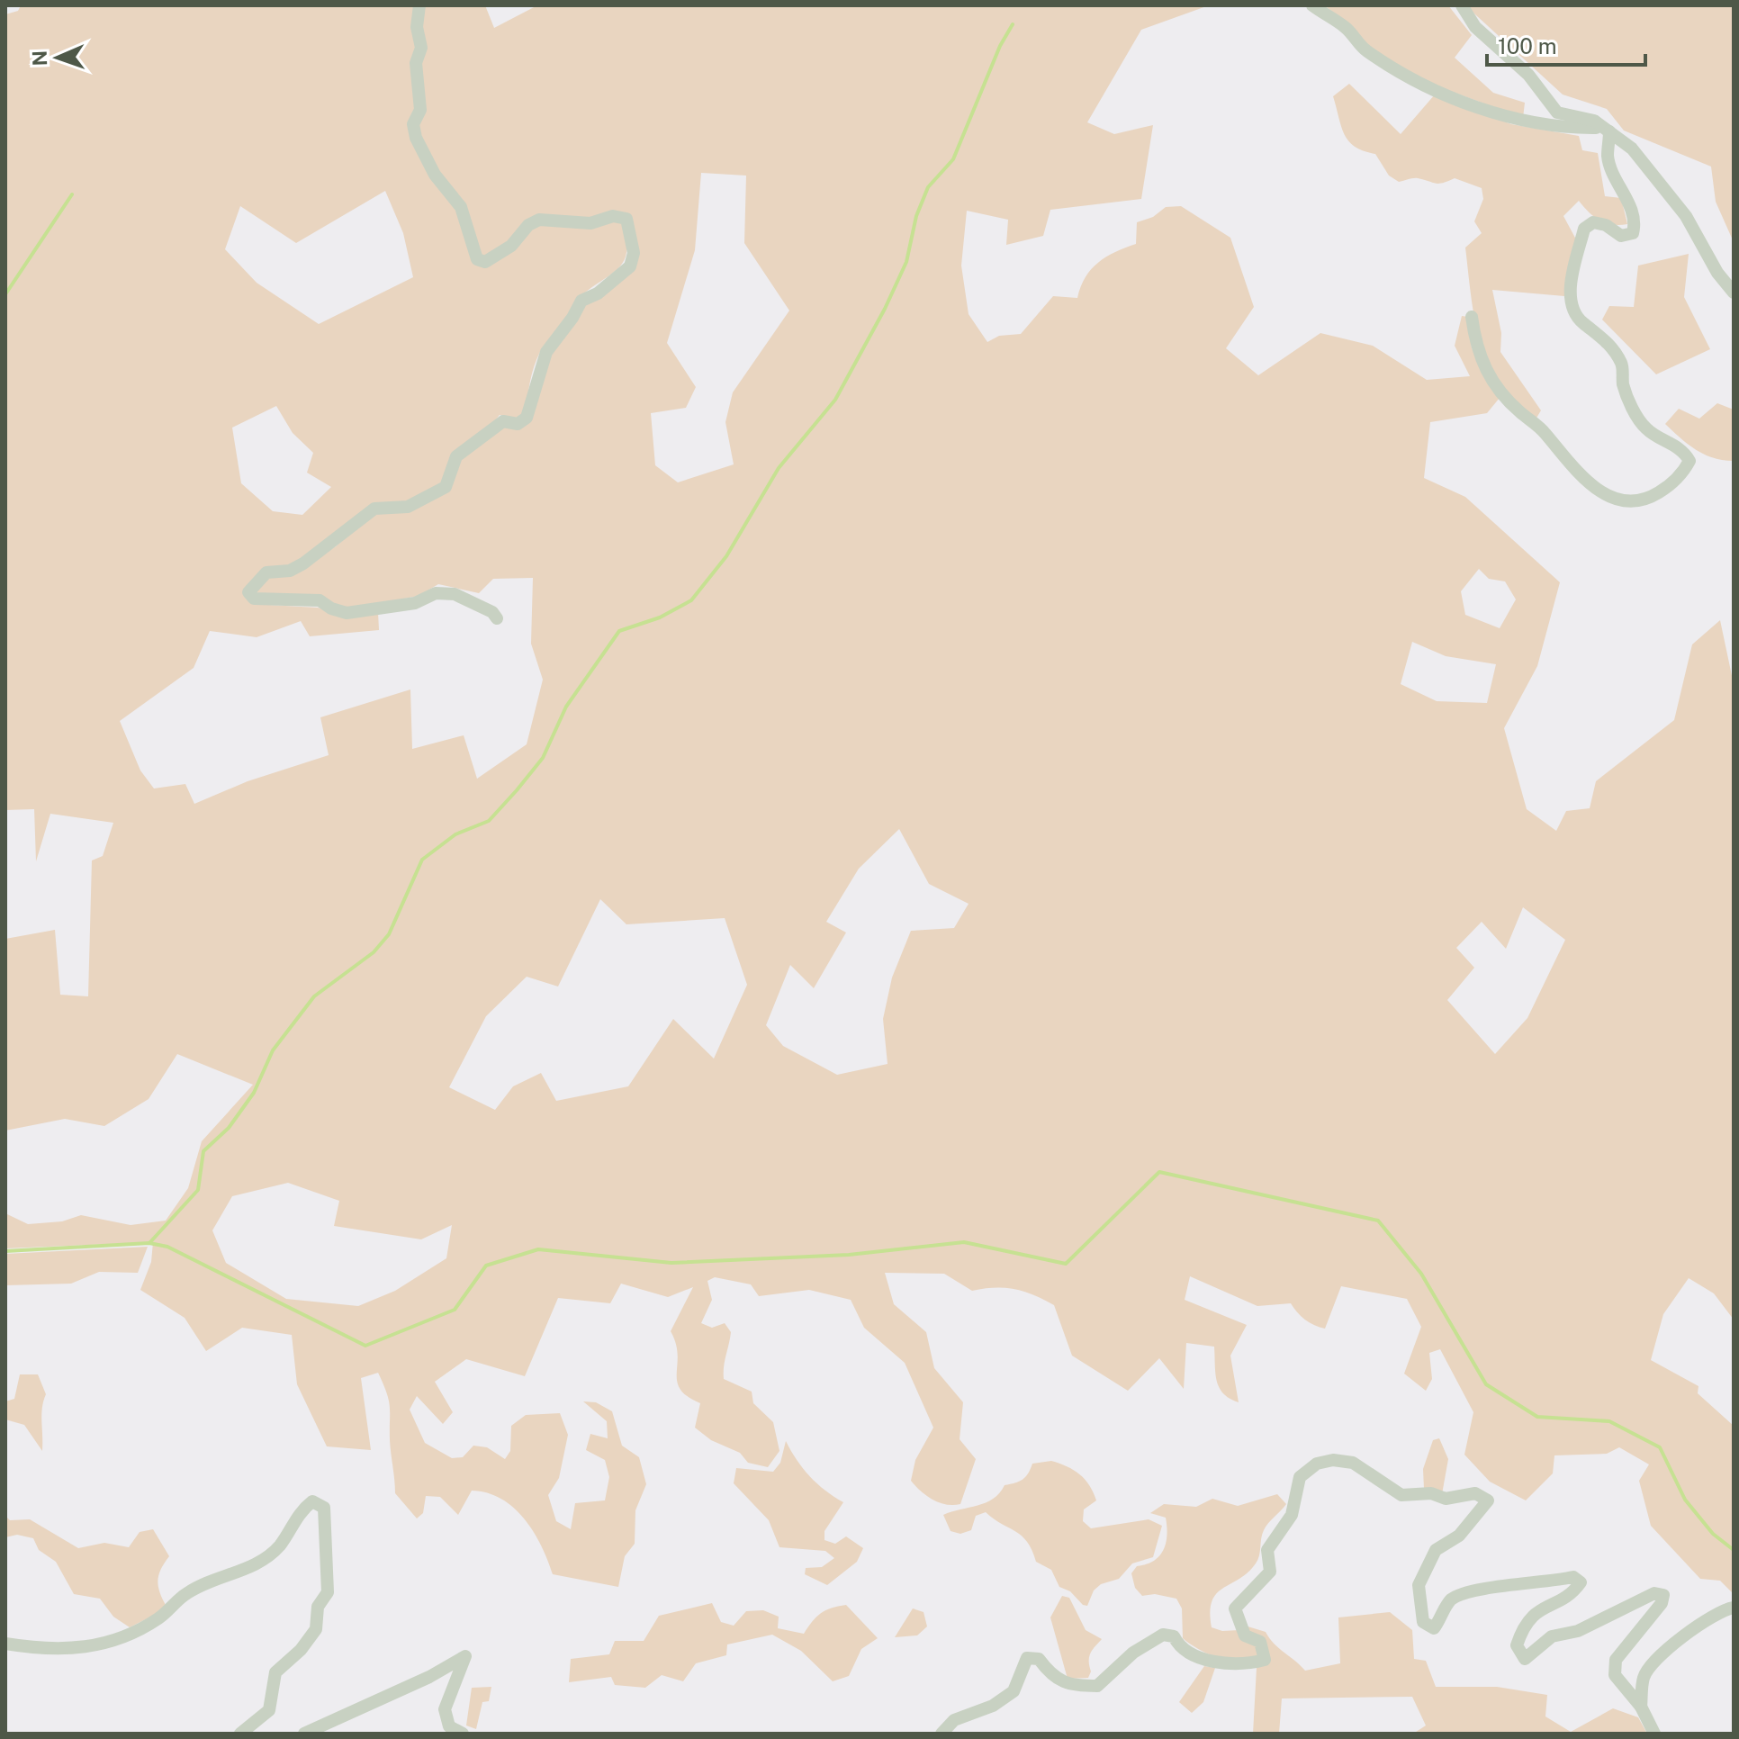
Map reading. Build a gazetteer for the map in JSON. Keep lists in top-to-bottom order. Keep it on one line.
{"scale_bar":"100 m","north":"left"}
